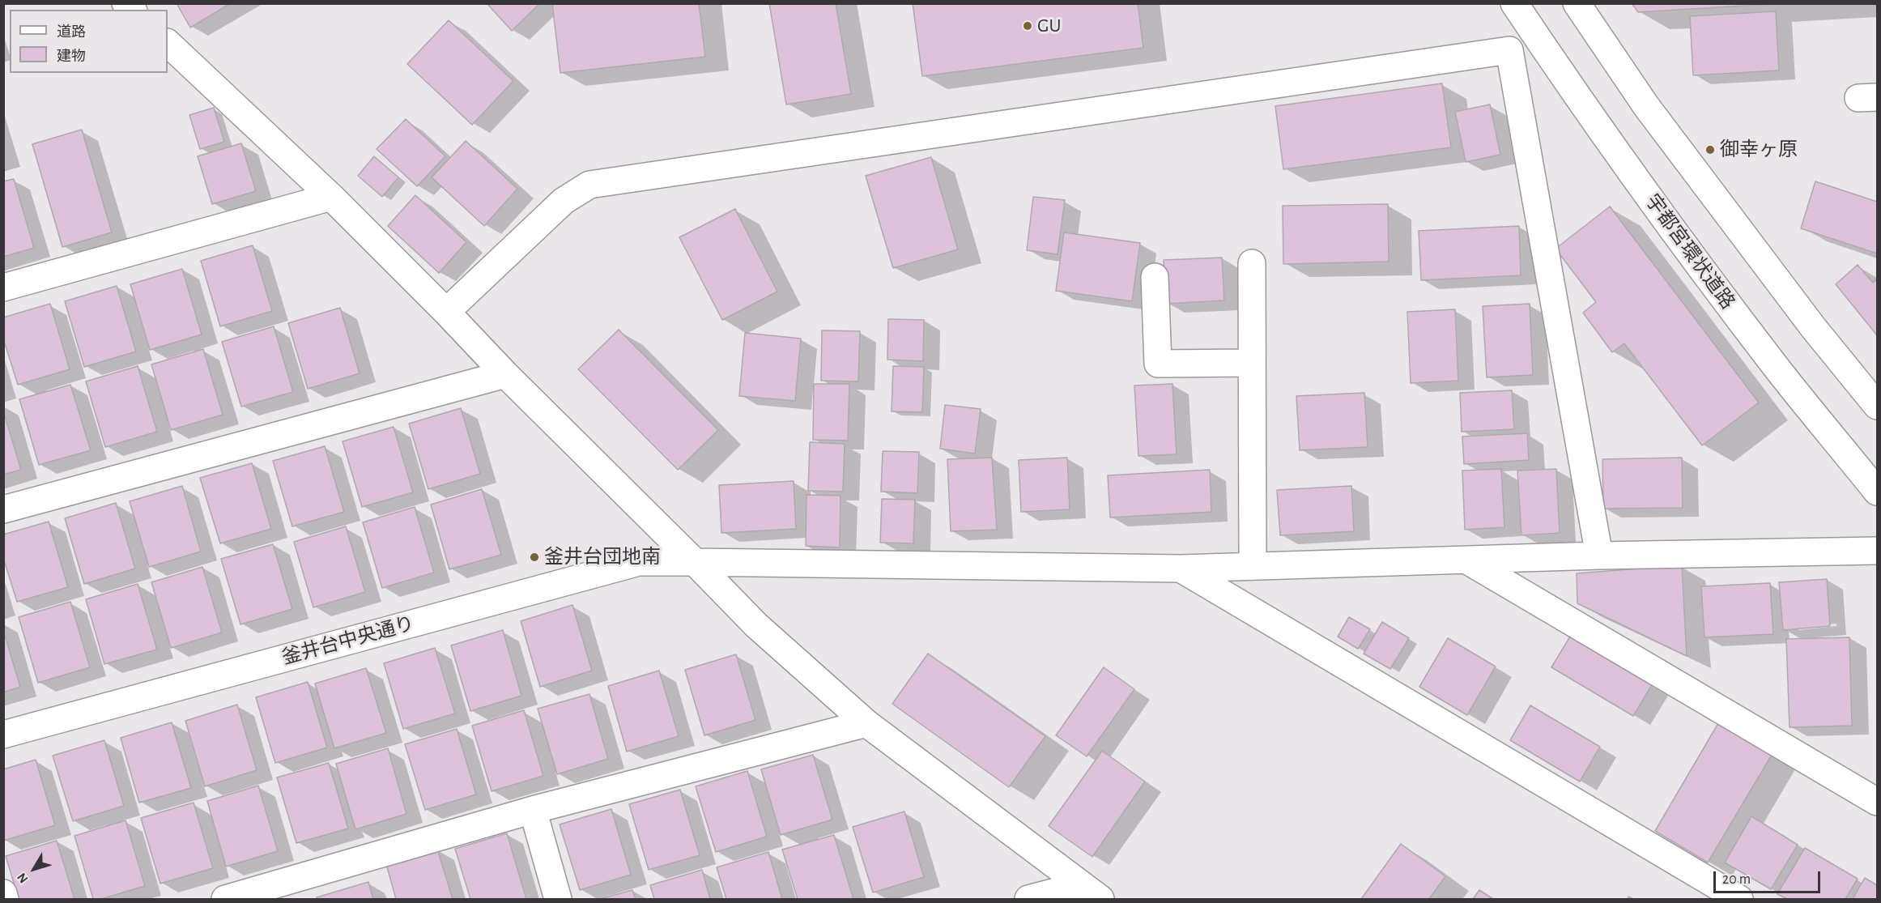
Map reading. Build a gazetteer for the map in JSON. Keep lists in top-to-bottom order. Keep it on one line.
{"streets":{"main road":["宇都宮環状道路","釜井台中央通り"]},"places":["GU","御幸ヶ原","釜井台団地南"],"legend":["道路","建物"],"scale_bar":"20 m","north":"bottom left"}
